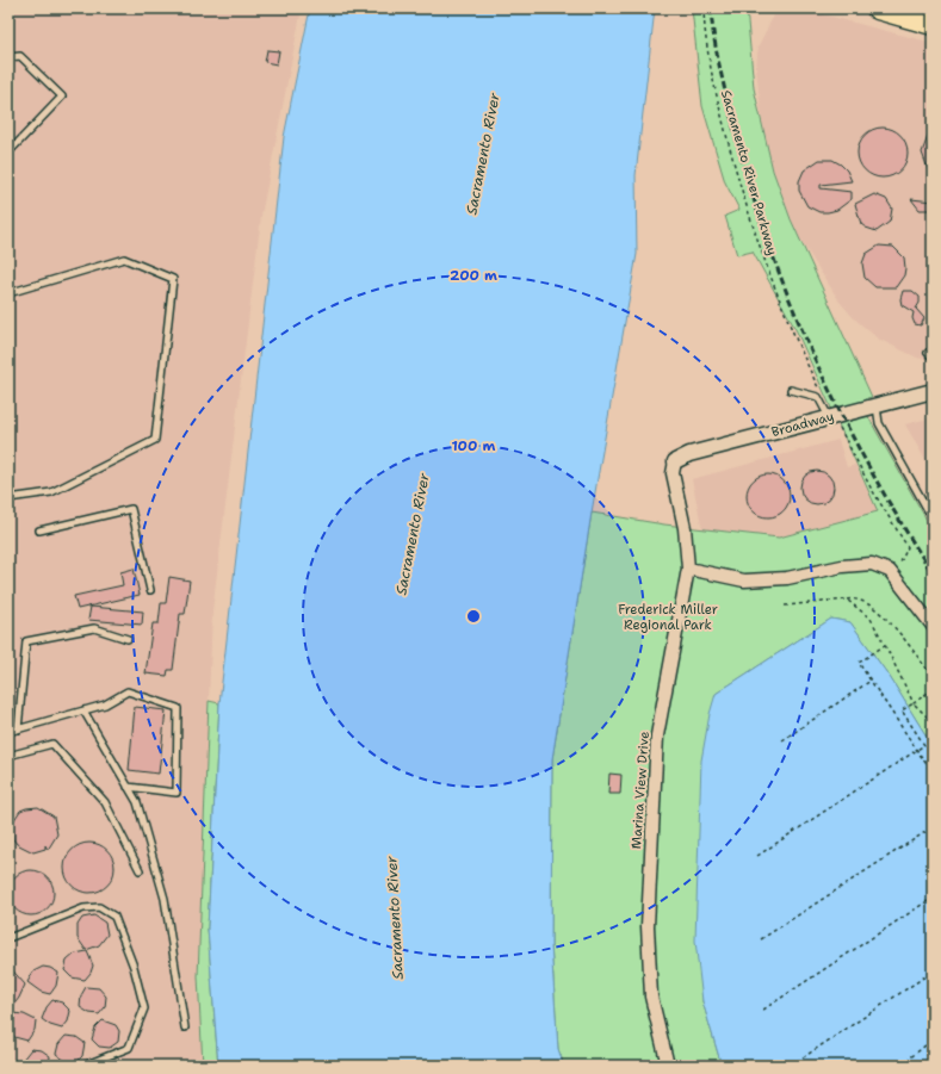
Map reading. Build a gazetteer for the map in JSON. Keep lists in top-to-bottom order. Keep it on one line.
{"streets":{"street":["Broadway","Marina View Drive"],"path":["Sacramento River Parkway"]},"crossings":[["Broadway","Marina View Drive"]],"water":["Sacramento River"],"parks":["Frederick Miller Regional Park"],"rings":["200 m","100 m"]}
